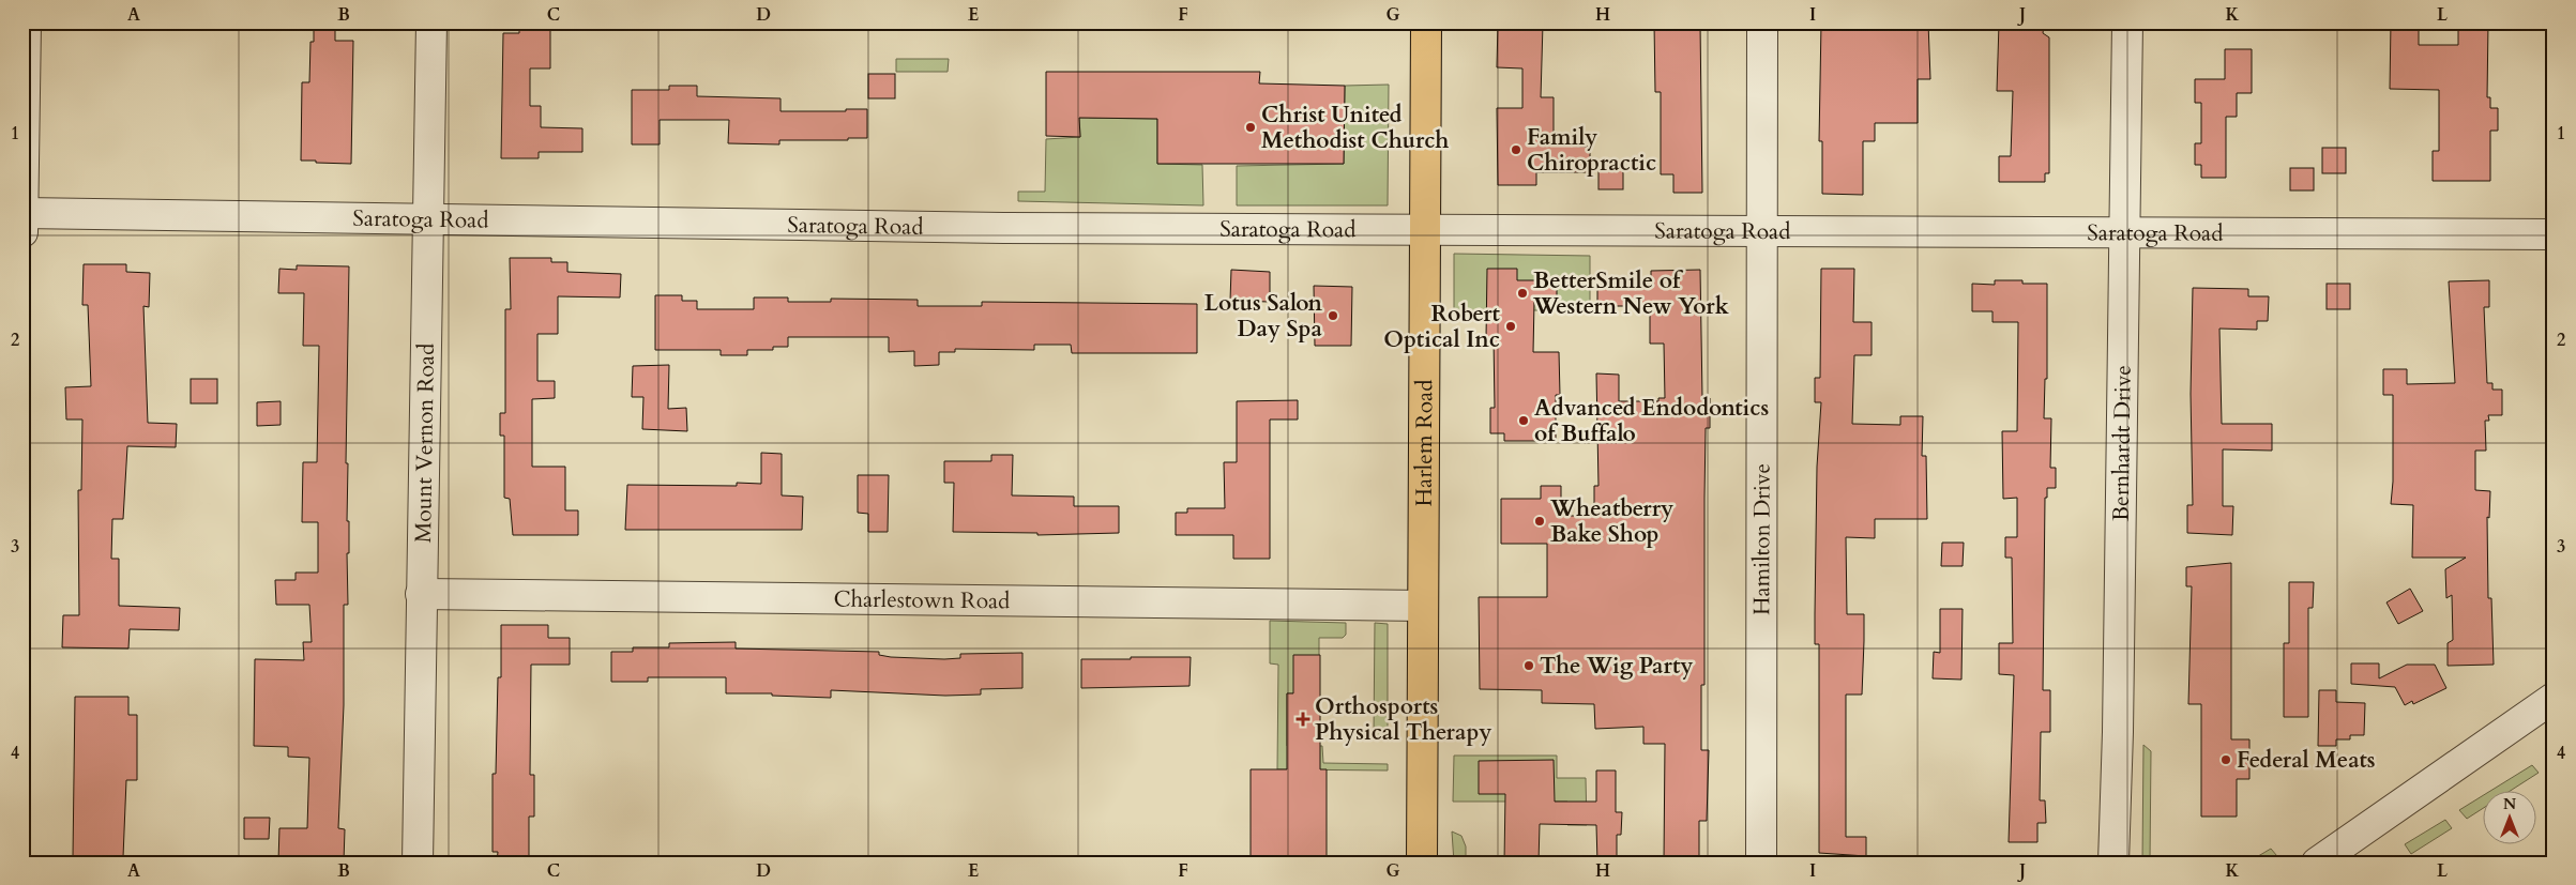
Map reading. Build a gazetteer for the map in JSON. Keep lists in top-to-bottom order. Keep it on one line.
{"streets":{"main road":["Harlem Road"],"street":["Saratoga Road","Mount Vernon Road","Bernhardt Drive","Hamilton Drive","Charlestown Road"]},"crossings":[["Saratoga Road","Mount Vernon Road"],["Saratoga Road","Harlem Road"],["Saratoga Road","Bernhardt Drive"],["Saratoga Road","Hamilton Drive"],["Mount Vernon Road","Charlestown Road"],["Harlem Road","Charlestown Road"]],"places":{"other":["Christ United Methodist Church","Family Chiropractic","BetterSmile of Western New York","Lotus Salon Day Spa","Robert Optical Inc","Advanced Endodontics of Buffalo","Wheatberry Bake Shop","The Wig Party","Federal Meats"],"health":["Orthosports Physical Therapy"]},"north":"top","grid":{"columns":["A","B","C","D","E","F","G","H","I","J","K","L"],"rows":["1","2","3","4"]}}
